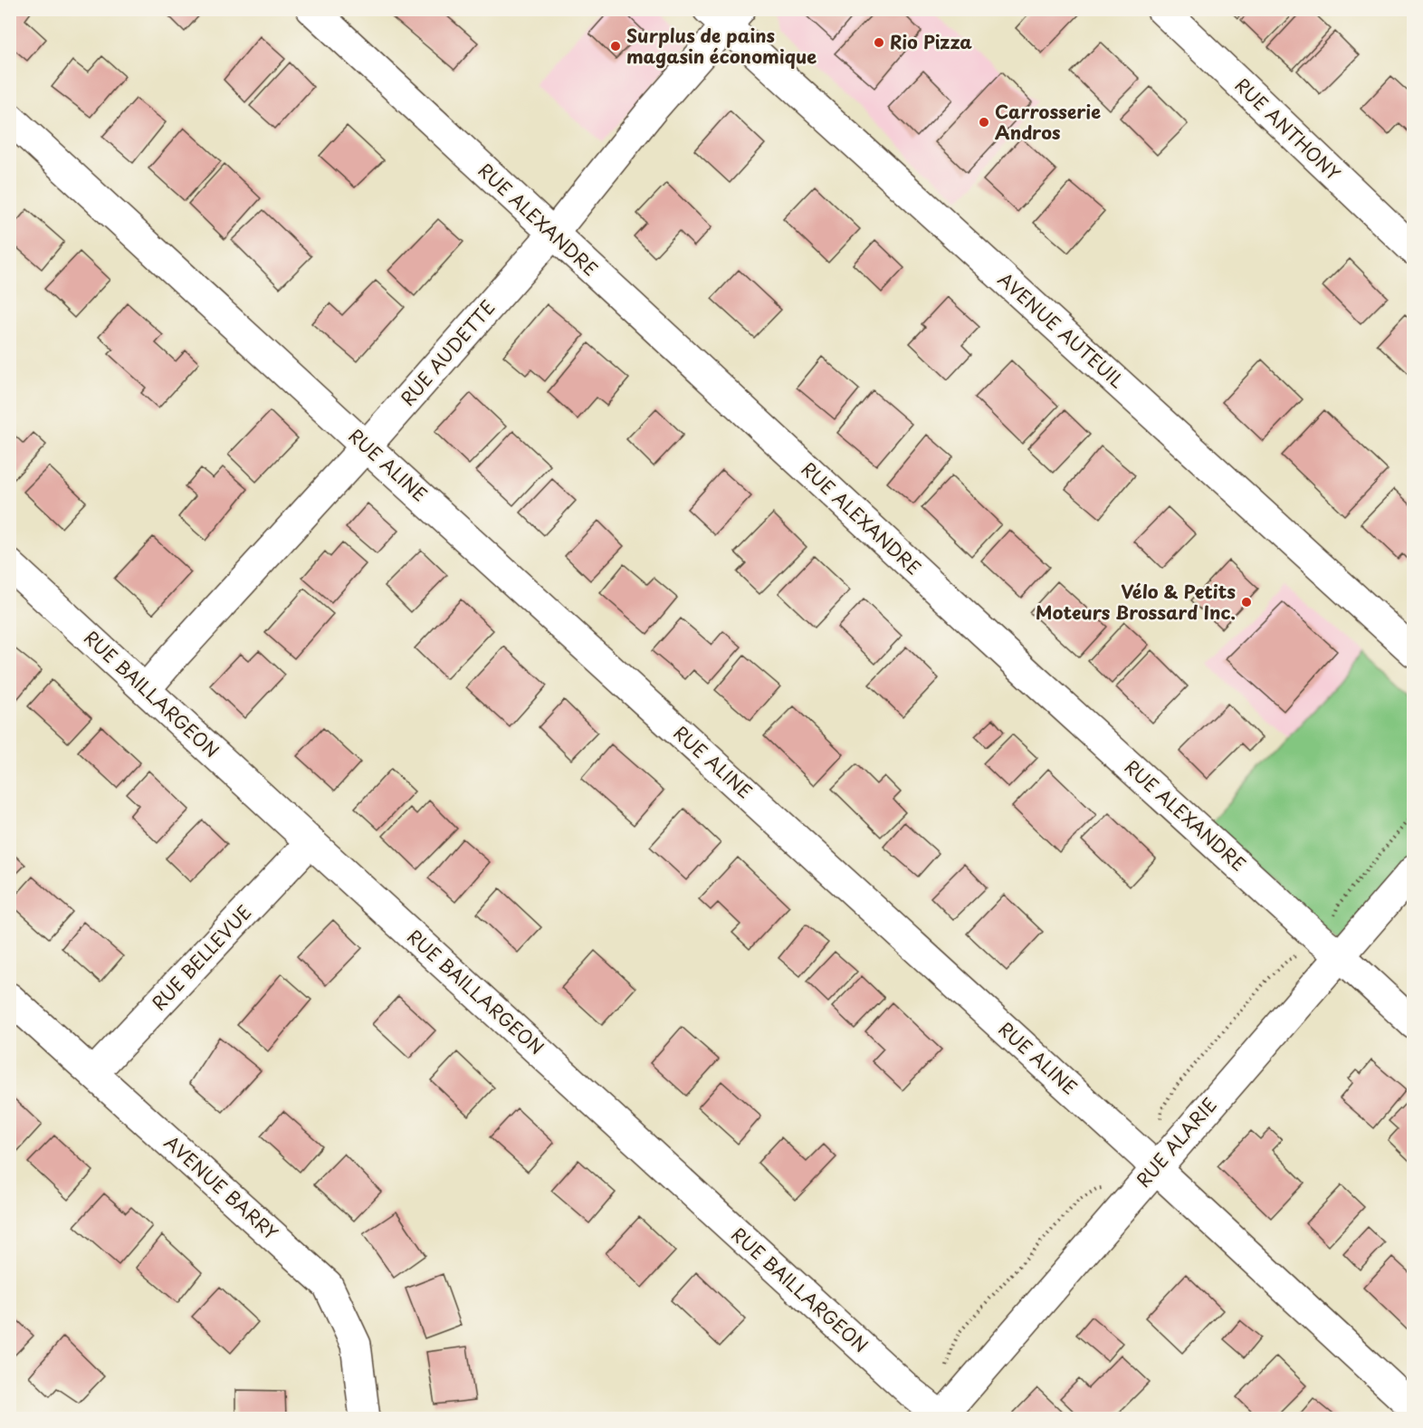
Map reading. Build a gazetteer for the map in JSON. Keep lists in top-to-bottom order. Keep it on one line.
{"streets":{"street":["RUE ANTHONY","RUE ALEXANDRE","AVENUE AUTEUIL","RUE AUDETTE","RUE ALINE","RUE BAILLARGEON","RUE BELLEVUE","RUE ALARIE","AVENUE BARRY"]},"crossings":[["RUE ALEXANDRE","RUE AUDETTE"],["RUE ALEXANDRE","RUE ALARIE"],["AVENUE AUTEUIL","RUE AUDETTE"],["RUE AUDETTE","RUE ALINE"],["RUE AUDETTE","RUE BAILLARGEON"],["RUE ALINE","RUE ALARIE"],["RUE BAILLARGEON","RUE BELLEVUE"],["RUE BAILLARGEON","RUE ALARIE"],["RUE BELLEVUE","AVENUE BARRY"]],"places":["Rio Pizza","Surplus de pains magasin économique","Carrosserie Andros","Vélo & Petits Moteurs Brossard Inc."]}
